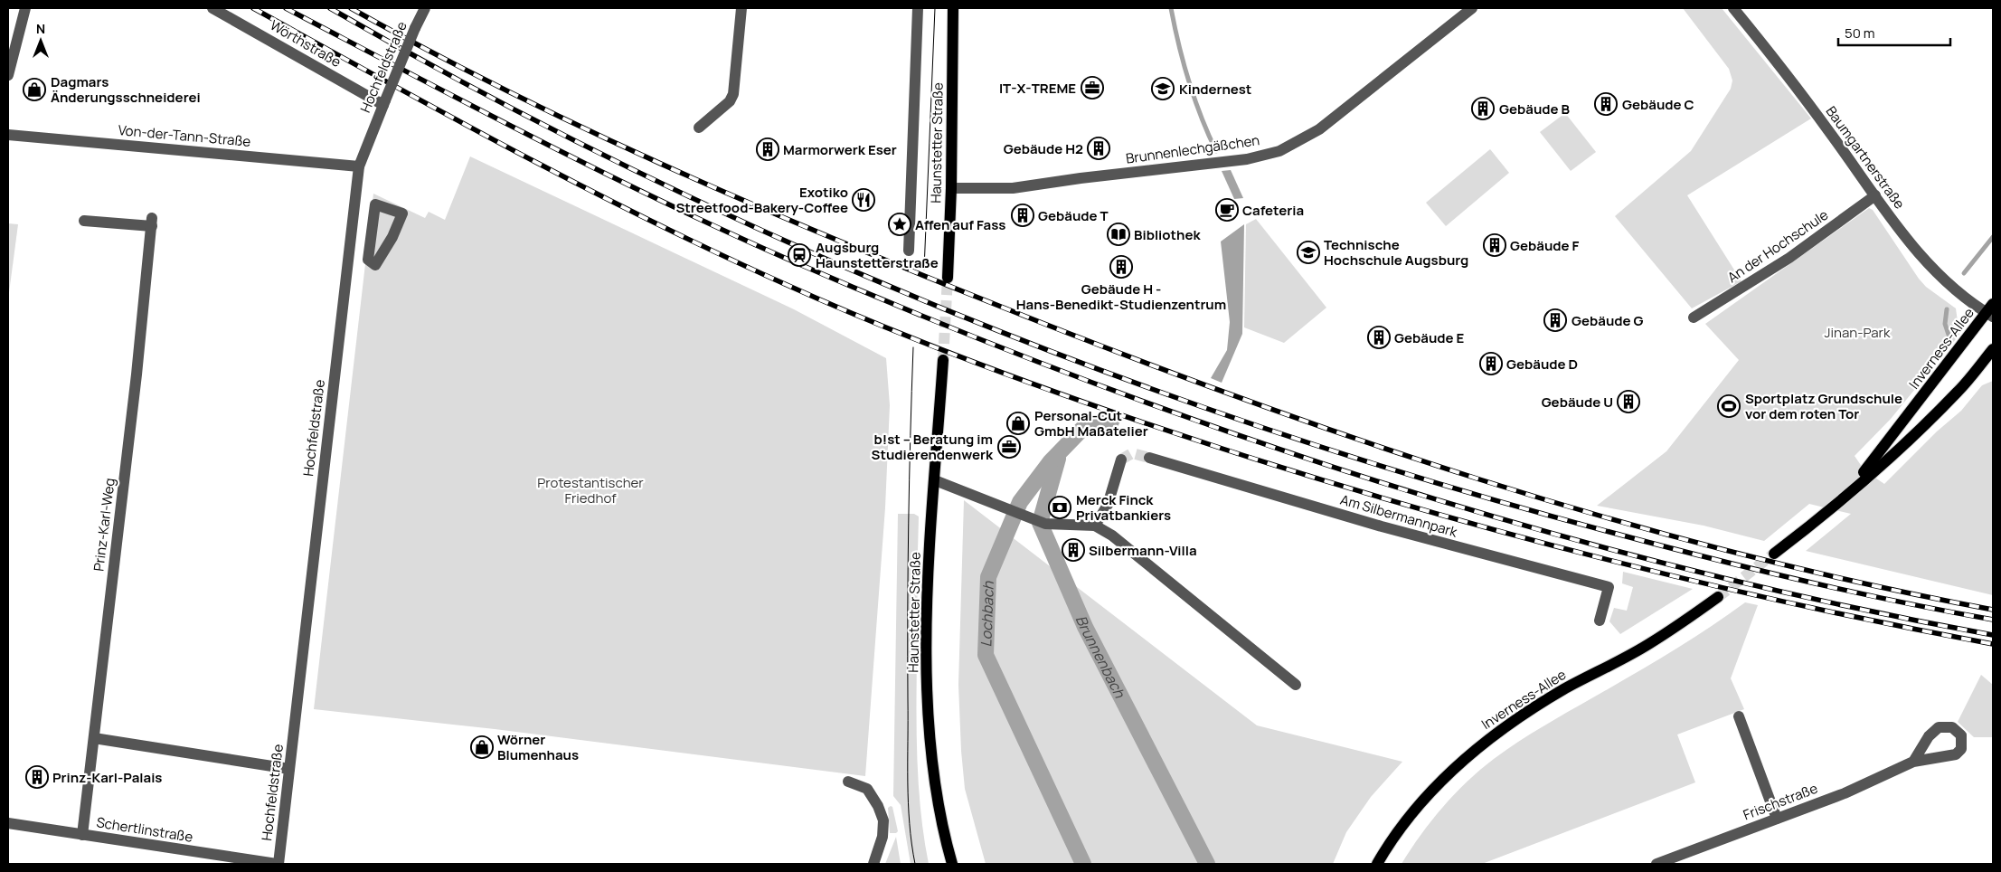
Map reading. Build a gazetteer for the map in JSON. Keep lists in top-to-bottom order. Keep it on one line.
{"streets":{"main road":["Haunstetter Straße","Inverness-Allee"],"street":["Wörthstraße","Hochfeldstraße","Von-der-Tann-Straße","Brunnenlechgäßchen","Baumgartnerstraße","An der Hochschule","Am Silbermannpark","Prinz-Karl-Weg","Frischstraße","Schertlinstraße"]},"crossings":[["Wörthstraße","Hochfeldstraße"],["Hochfeldstraße","Von-der-Tann-Straße"],["Hochfeldstraße","Schertlinstraße"],["Haunstetter Straße","Brunnenlechgäßchen"],["Baumgartnerstraße","An der Hochschule"],["Baumgartnerstraße","Inverness-Allee"],["Prinz-Karl-Weg","Schertlinstraße"]],"water":["Lochbach","Brunnenbach"],"parks":["Jinan-Park","Protestantischer Friedhof"],"places":{"office":["IT-X-TREME","b!st – Beratung im Studierendenwerk"],"school or university":["Kindernest","Technische Hochschule Augsburg"],"shop":["Dagmars Änderungsschneiderei","Personal-Cut GmbH Maßatelier","Wörner Blumenhaus"],"building":["Gebäude C","Gebäude B","Gebäude H2","Marmorwerk Eser","Gebäude T","Gebäude F","Gebäude H - Hans-Benedikt-Studienzentrum","Gebäude G","Gebäude E","Gebäude D","Gebäude U","Silbermann-Villa","Prinz-Karl-Palais"],"restaurant":["Exotiko Streetfood-Bakery-Coffee"],"cafe":["Cafeteria"],"place":["Affen auf Fass"],"library":["Bibliothek"],"station":["Augsburg Haunstetterstraße"],"sports":["Sportplatz Grundschule vor dem roten Tor"],"bank":["Merck Finck Privatbankiers"]},"scale_bar":"50 m","north":"top"}
